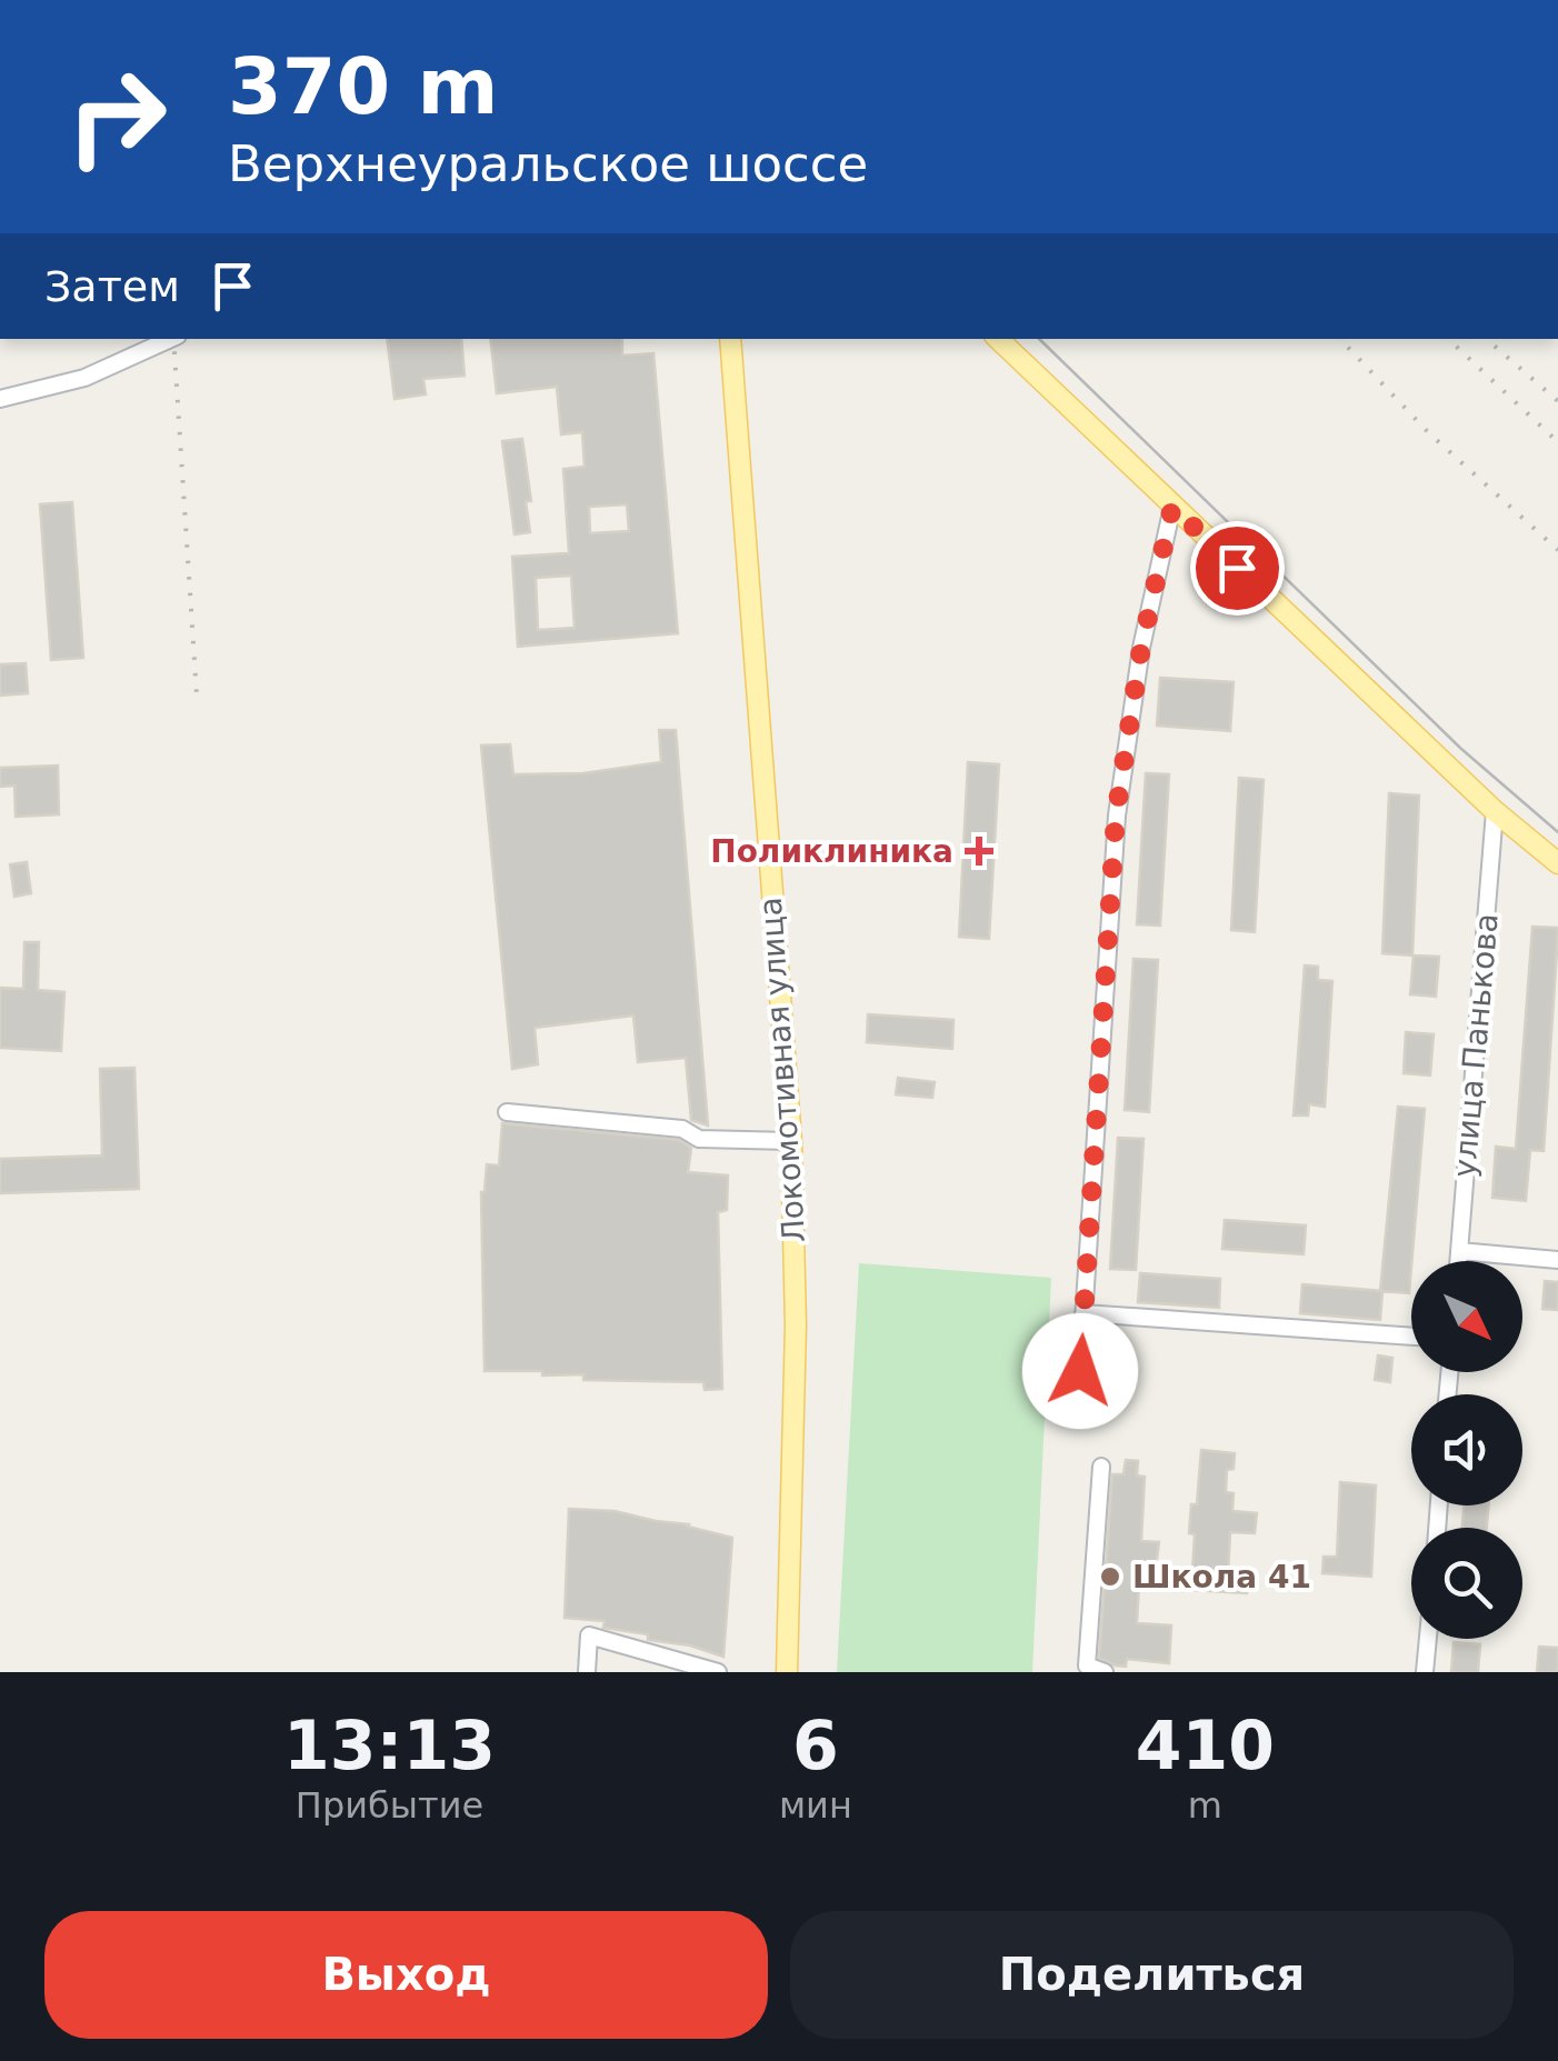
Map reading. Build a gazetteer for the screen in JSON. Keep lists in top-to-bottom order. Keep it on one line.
{"streets":{"main road":["Локомотивная улица"],"street":["улица Панькова"]},"places":{"health":["Поликлиника"],"other":["Школа 41"]},"north":"bottom right","page":{"turn":["370 m","Верхнеуральское шоссе"],"then":"Затем","eta":["13:13","Прибытие","6","мин","410","m"],"buttons":["Выход","Поделиться"]}}
